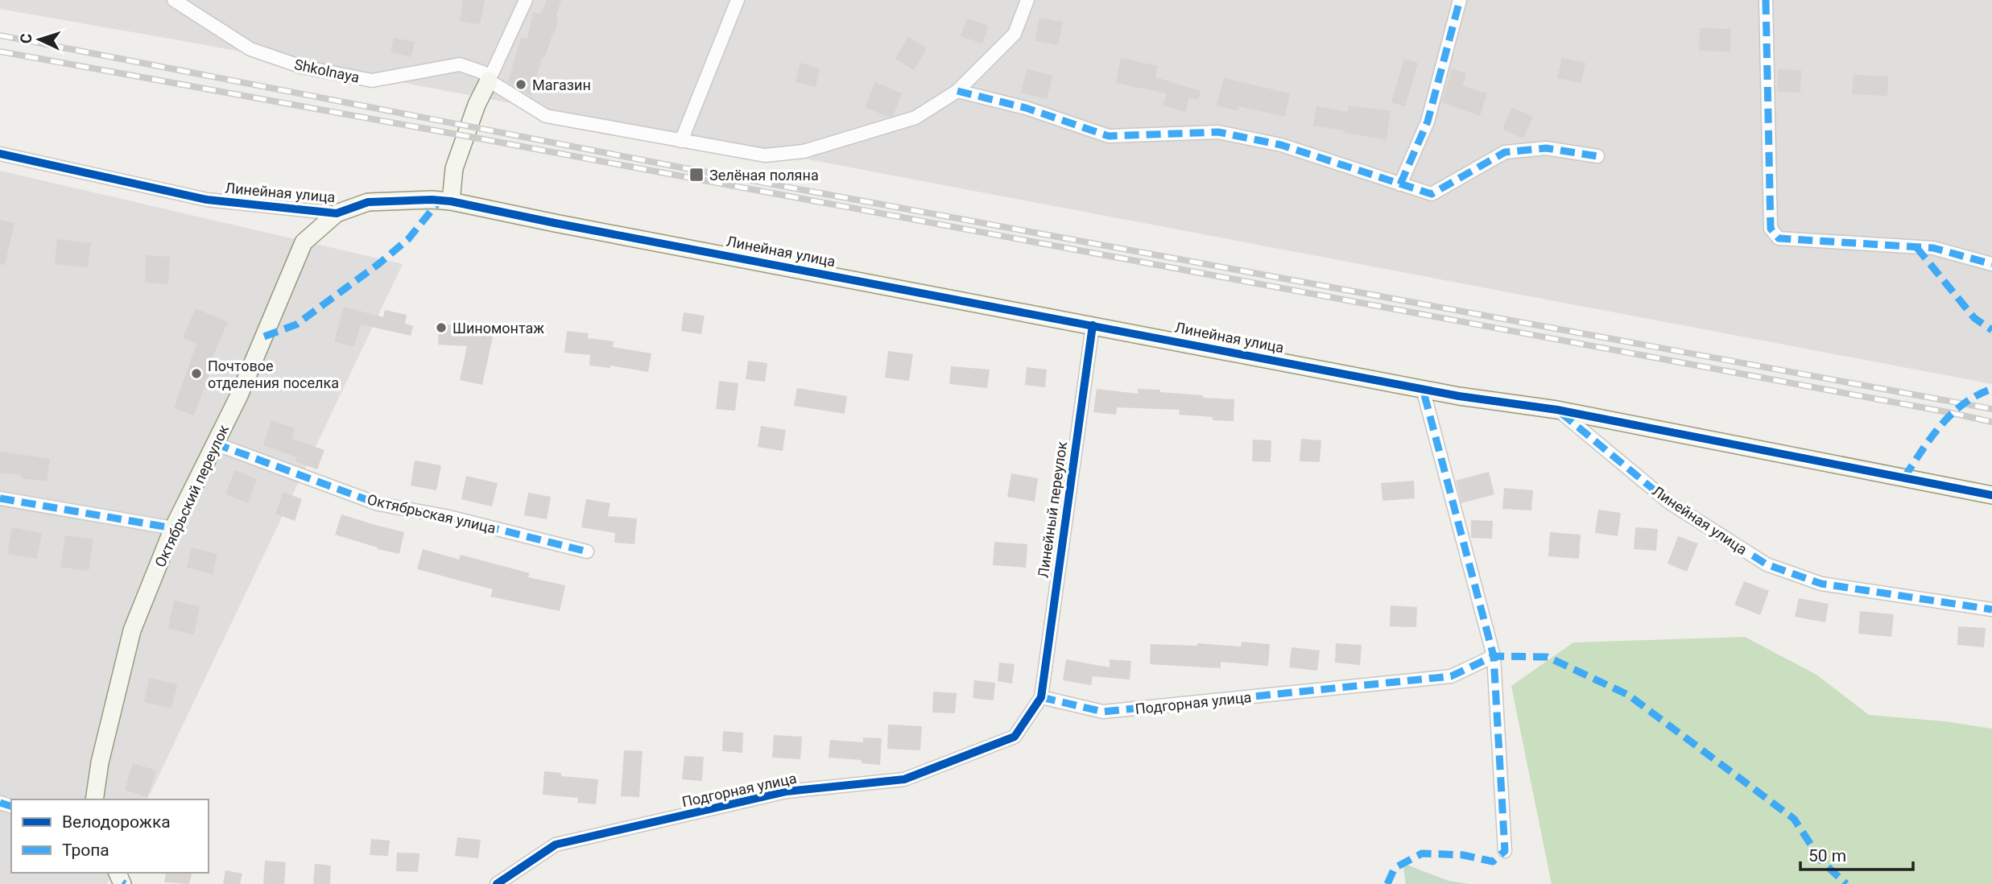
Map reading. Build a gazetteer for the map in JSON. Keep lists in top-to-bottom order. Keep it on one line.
{"streets":{"street":["Shkolnaya","Линейная улица","Октябрьский переулок","Линейный переулок","Октябрьская улица","Подгорная улица"]},"crossings":[["Линейная улица","Октябрьский переулок"],["Линейная улица","Линейный переулок"],["Октябрьский переулок","Октябрьская улица"],["Линейный переулок","Подгорная улица"]],"places":{"other":["Магазин","Шиномонтаж","Почтовое отделения поселка"],"transit":["Зелёная поляна"]},"legend":["Велодорожка","Тропа"],"scale_bar":"50 m","north":"left"}
